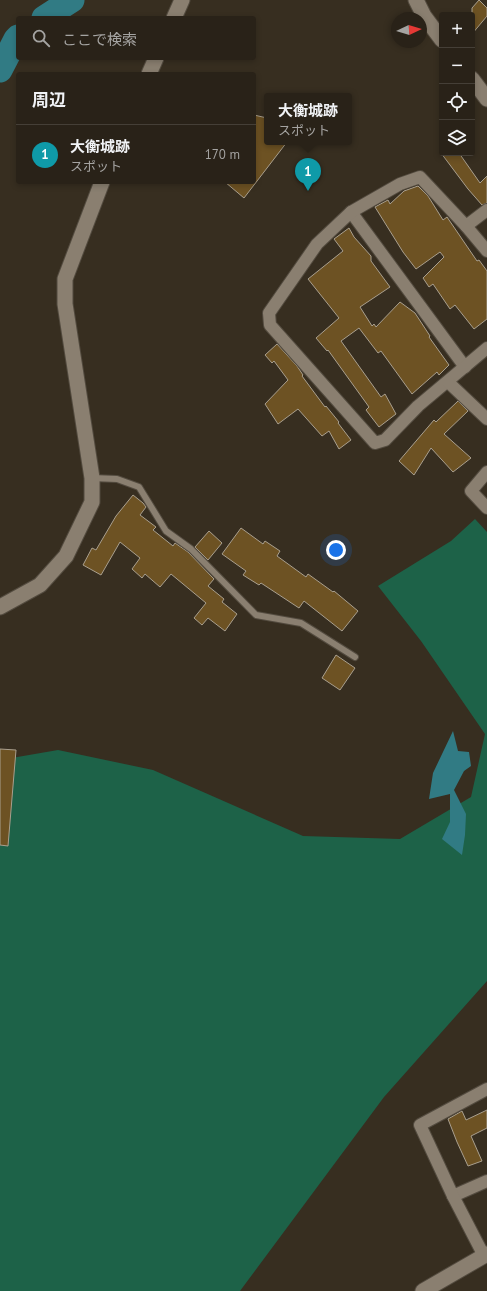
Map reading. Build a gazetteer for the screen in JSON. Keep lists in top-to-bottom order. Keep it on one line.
{"north":"right","page":{"map_buttons":["+","−"],"search":"ここで検索","heading":"周辺","popup":["大衡城跡","スポット"],"list":[{"mark":"1","name":"大衡城跡","note":"スポット","value":"170 m"}],"pins":"1"}}
